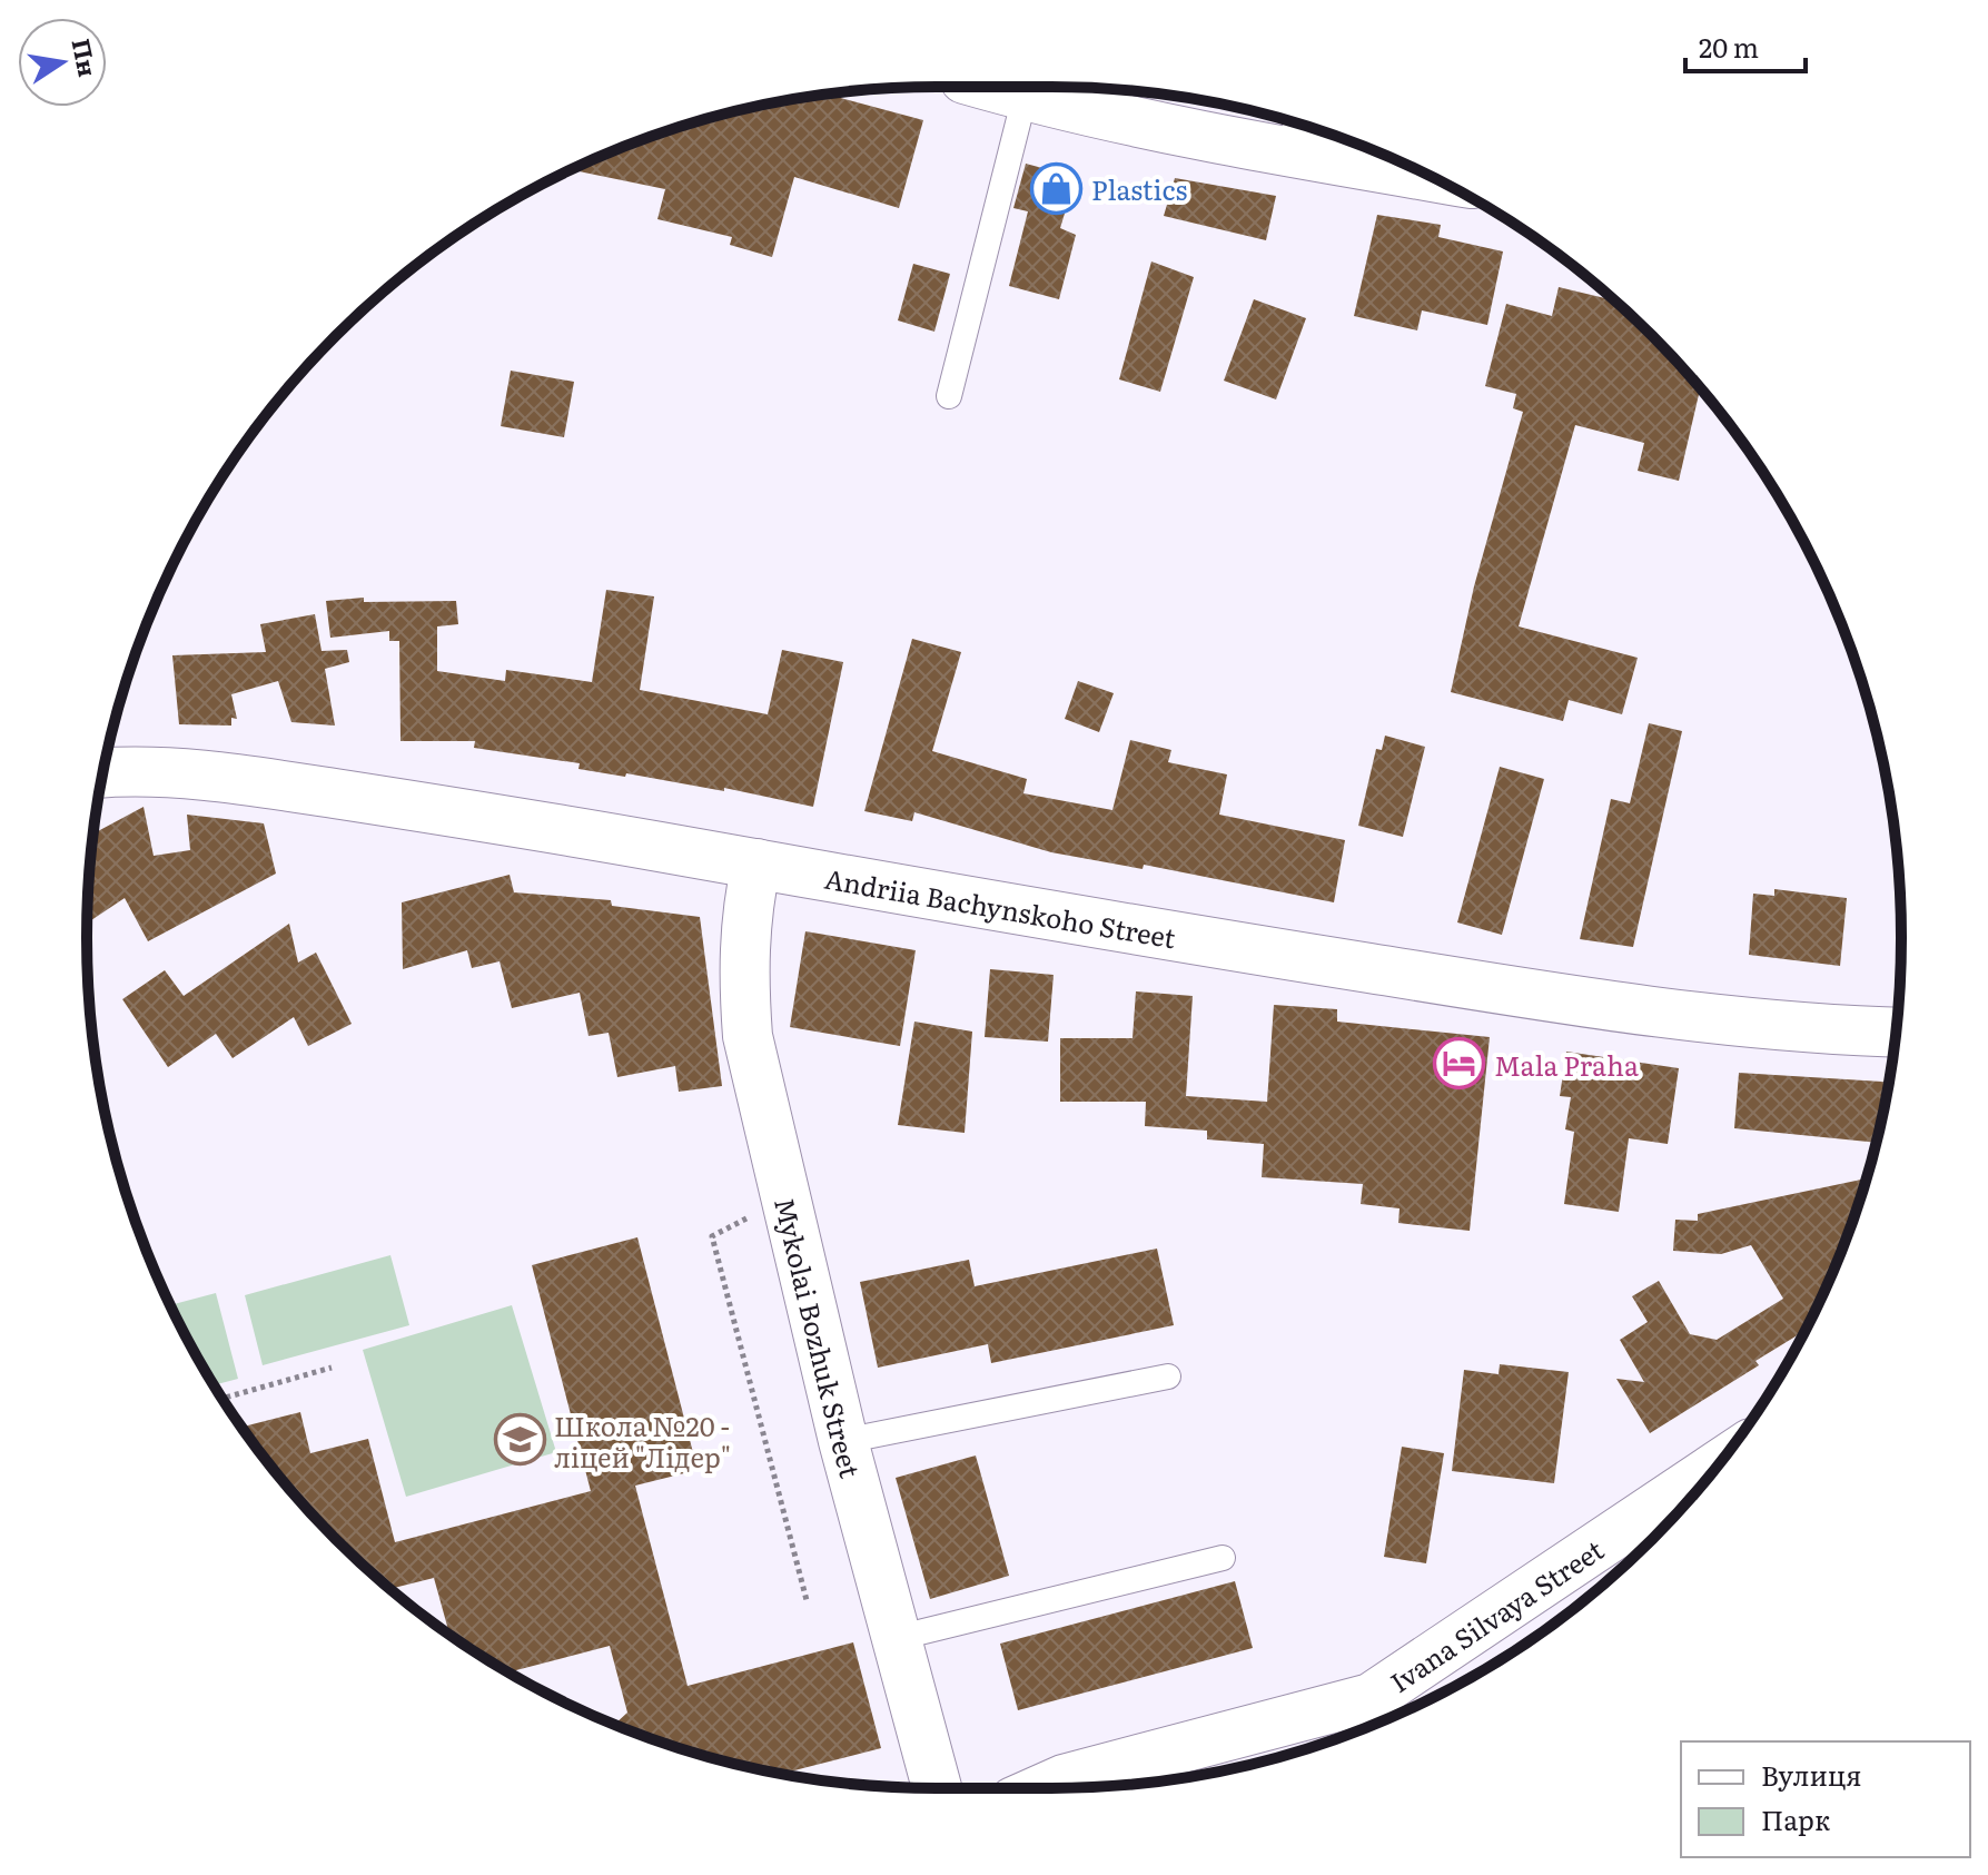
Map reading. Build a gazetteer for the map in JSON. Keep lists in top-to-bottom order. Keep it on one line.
{"streets":{"street":["Andriia Bachynskoho Street","Mykolai Bozhuk Street","Ivana Silvaya Street"]},"crossings":[["Andriia Bachynskoho Street","Mykolai Bozhuk Street"]],"places":{"shop":["Plastics"],"hotel":["Mala Praha"],"school or university":["Школа №20 - ліцей \"Лідер\""]},"legend":["Вулиця","Парк"],"scale_bar":"20 m","north":"right"}
